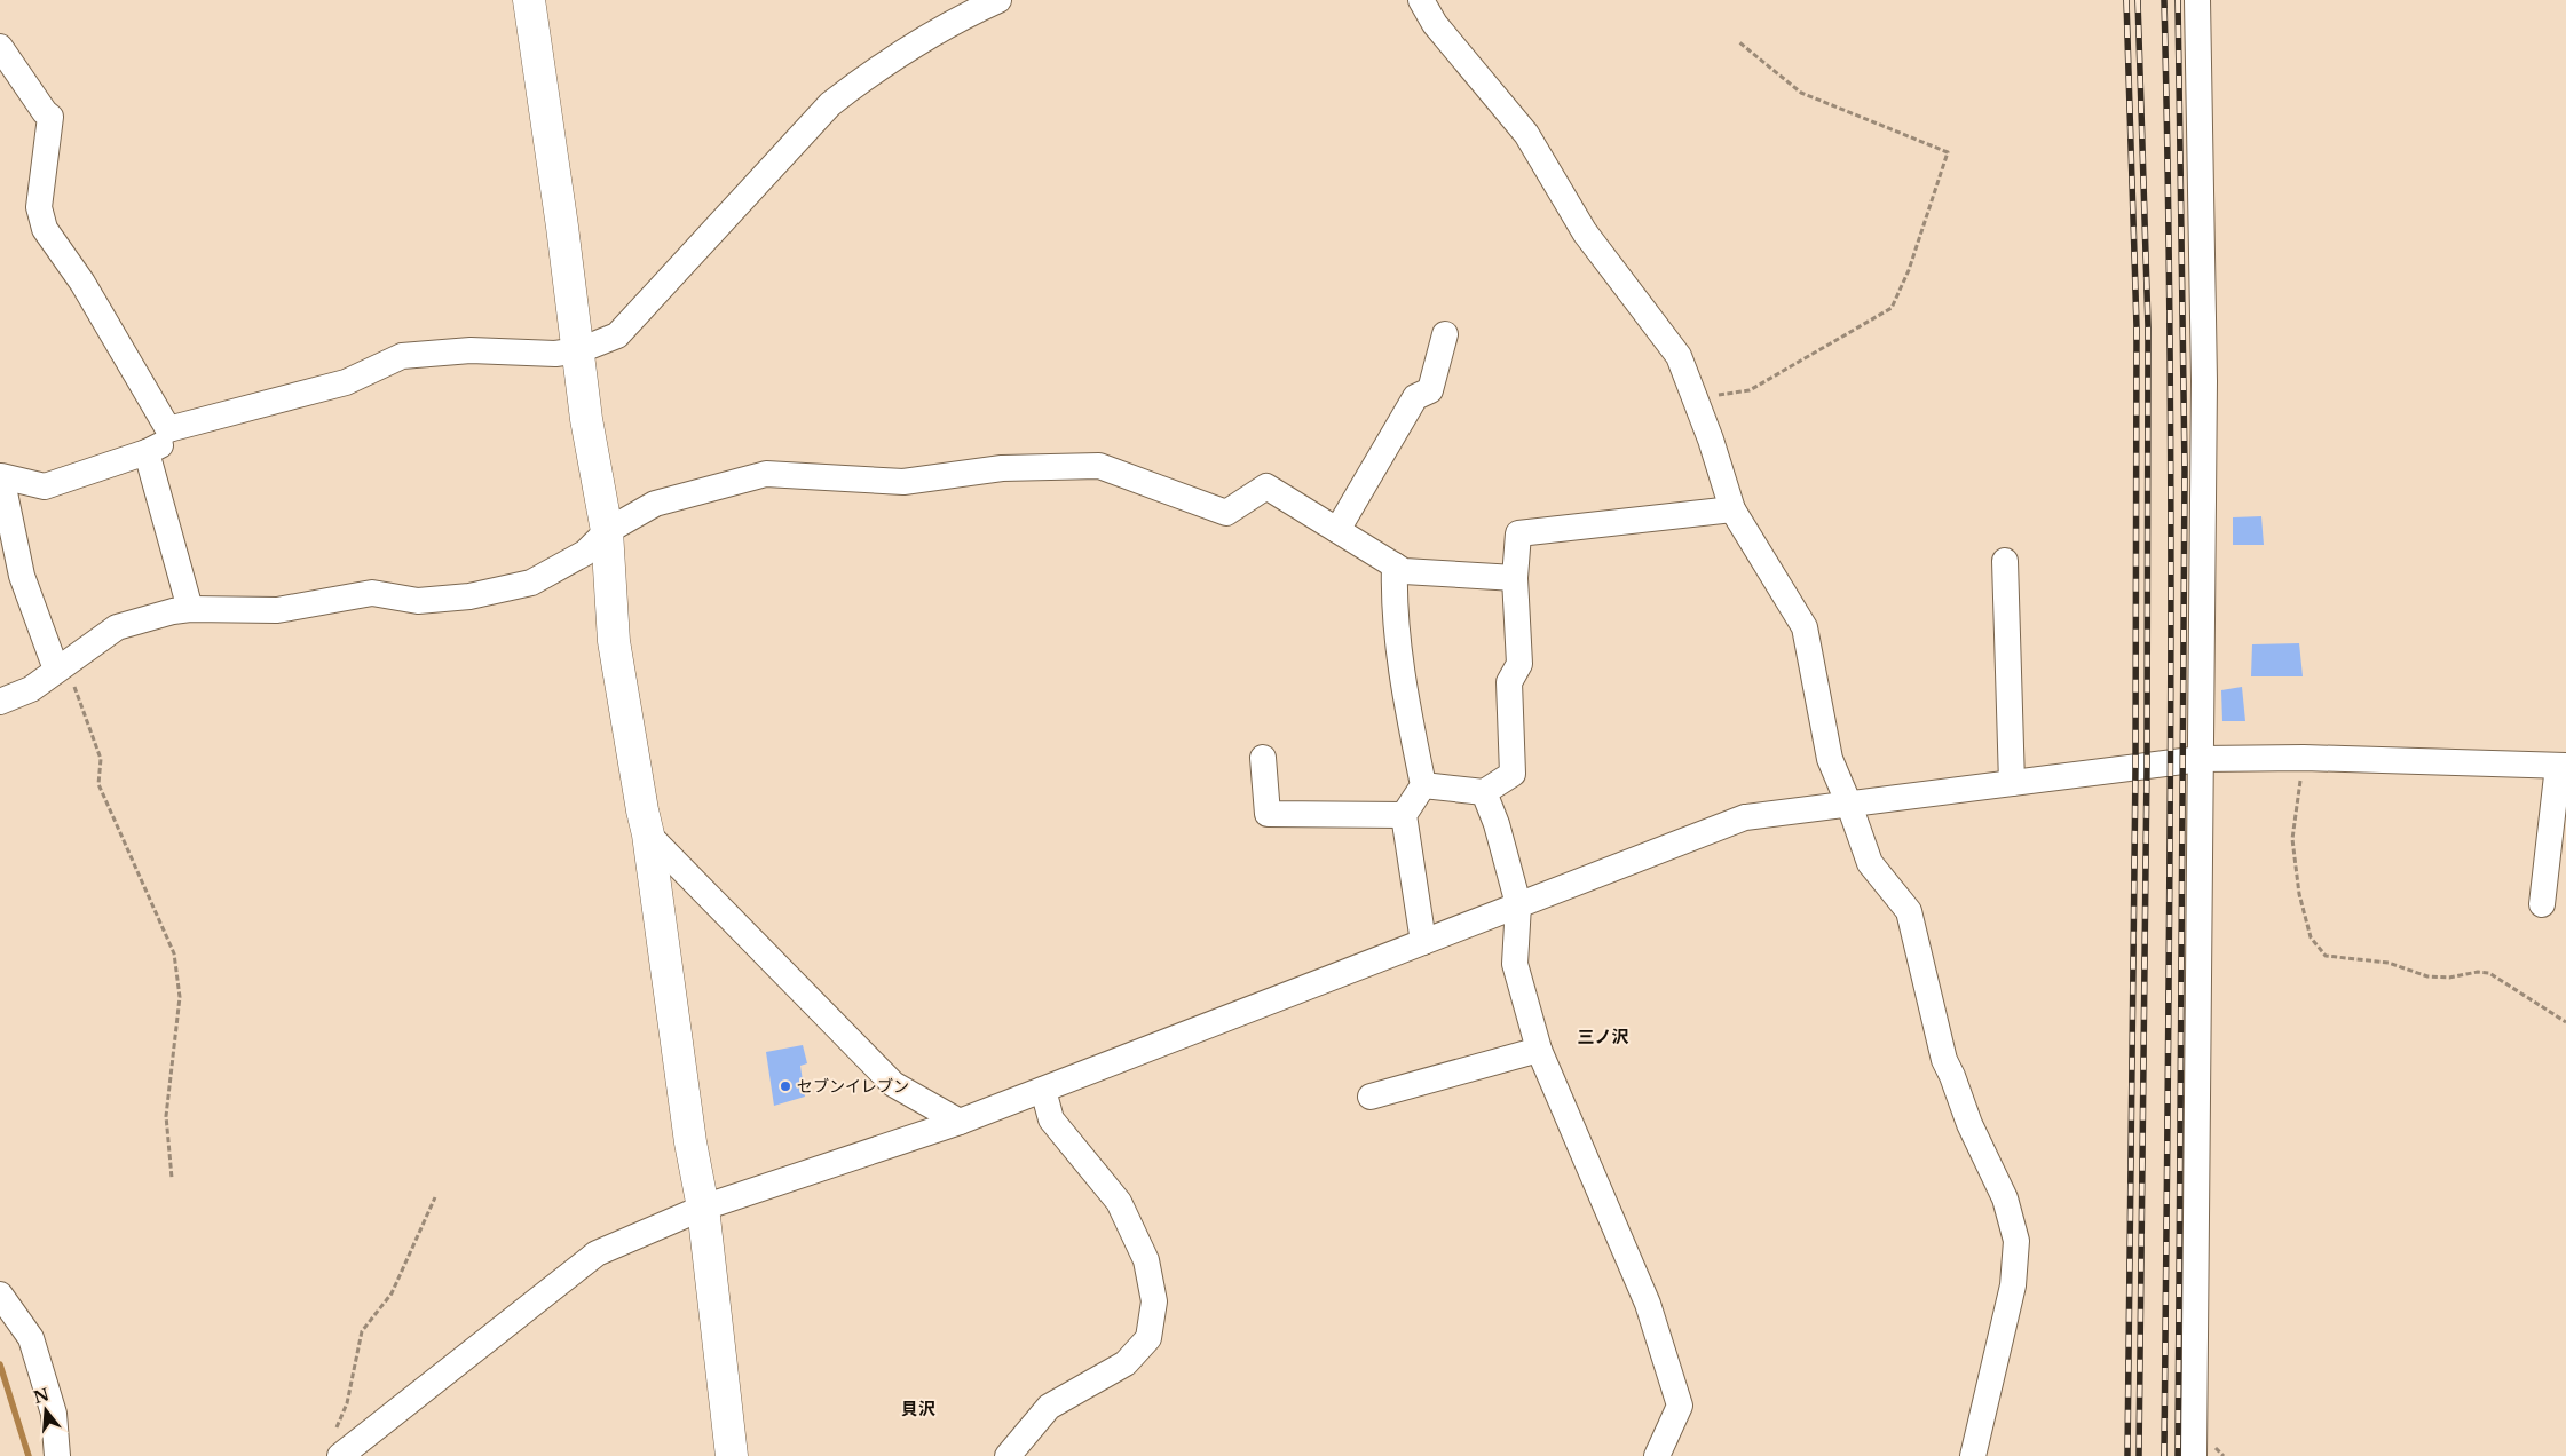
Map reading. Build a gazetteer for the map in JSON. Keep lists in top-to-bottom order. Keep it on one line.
{"districts":["三ノ沢","貝沢"],"places":["セブンイレブン"],"north":"top"}
